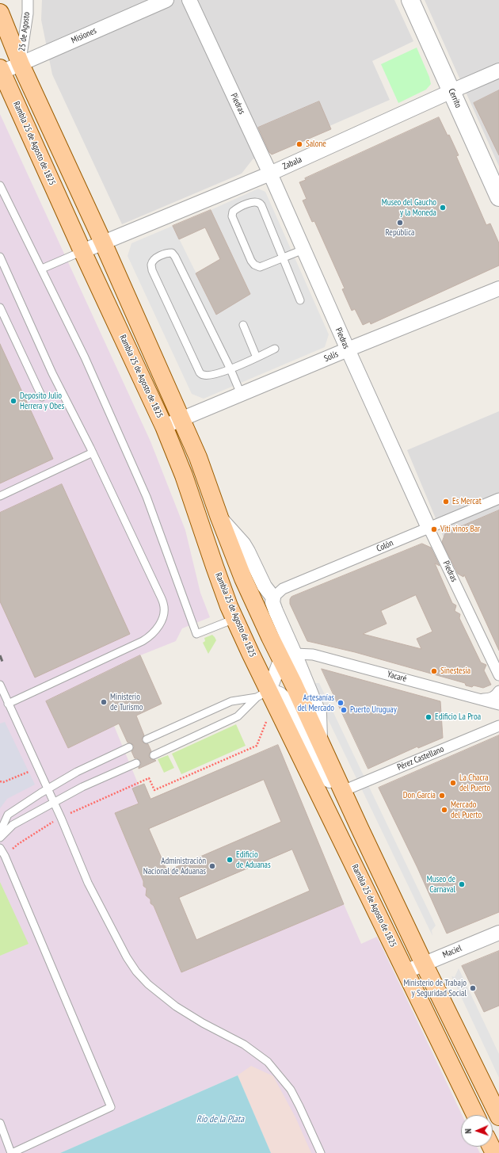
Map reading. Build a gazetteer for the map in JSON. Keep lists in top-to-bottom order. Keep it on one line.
{"streets":{"main road":["Rambla 25 de Agosto de 1825"],"street":["25 de Agosto","Misiones","Cerrito","Piedras","Zabala","Solís","Colón","Yacaré","Pérez Castellano","Maciel"]},"crossings":[["25 de Agosto","Misiones"],["25 de Agosto","Rambla 25 de Agosto de 1825"],["Misiones","Rambla 25 de Agosto de 1825"],["Cerrito","Zabala"],["Piedras","Zabala"],["Piedras","Solís"],["Piedras","Colón"],["Rambla 25 de Agosto de 1825","Zabala"],["Rambla 25 de Agosto de 1825","Solís"],["Rambla 25 de Agosto de 1825","Colón"],["Rambla 25 de Agosto de 1825","Yacaré"],["Rambla 25 de Agosto de 1825","Pérez Castellano"],["Rambla 25 de Agosto de 1825","Maciel"]],"water":["Río de la Plata"],"places":["Salone","Museo del Gaucho y la Moneda","República","Deposito Julio Herrera y Obes","Es Mercat","Viti vinos Bar","Sinestesia","Ministerio de Turismo","Artesanías del Mercado","Puerto Uruguay","Edificio La Proa","La Chacra del Puerto","Don García","Mercado del Puerto","Edificio de Aduanas","Administración Nacional de Aduanas","Museo de Carnaval","Ministerio de Trabajo y Seguridad Social"],"north":"left"}
